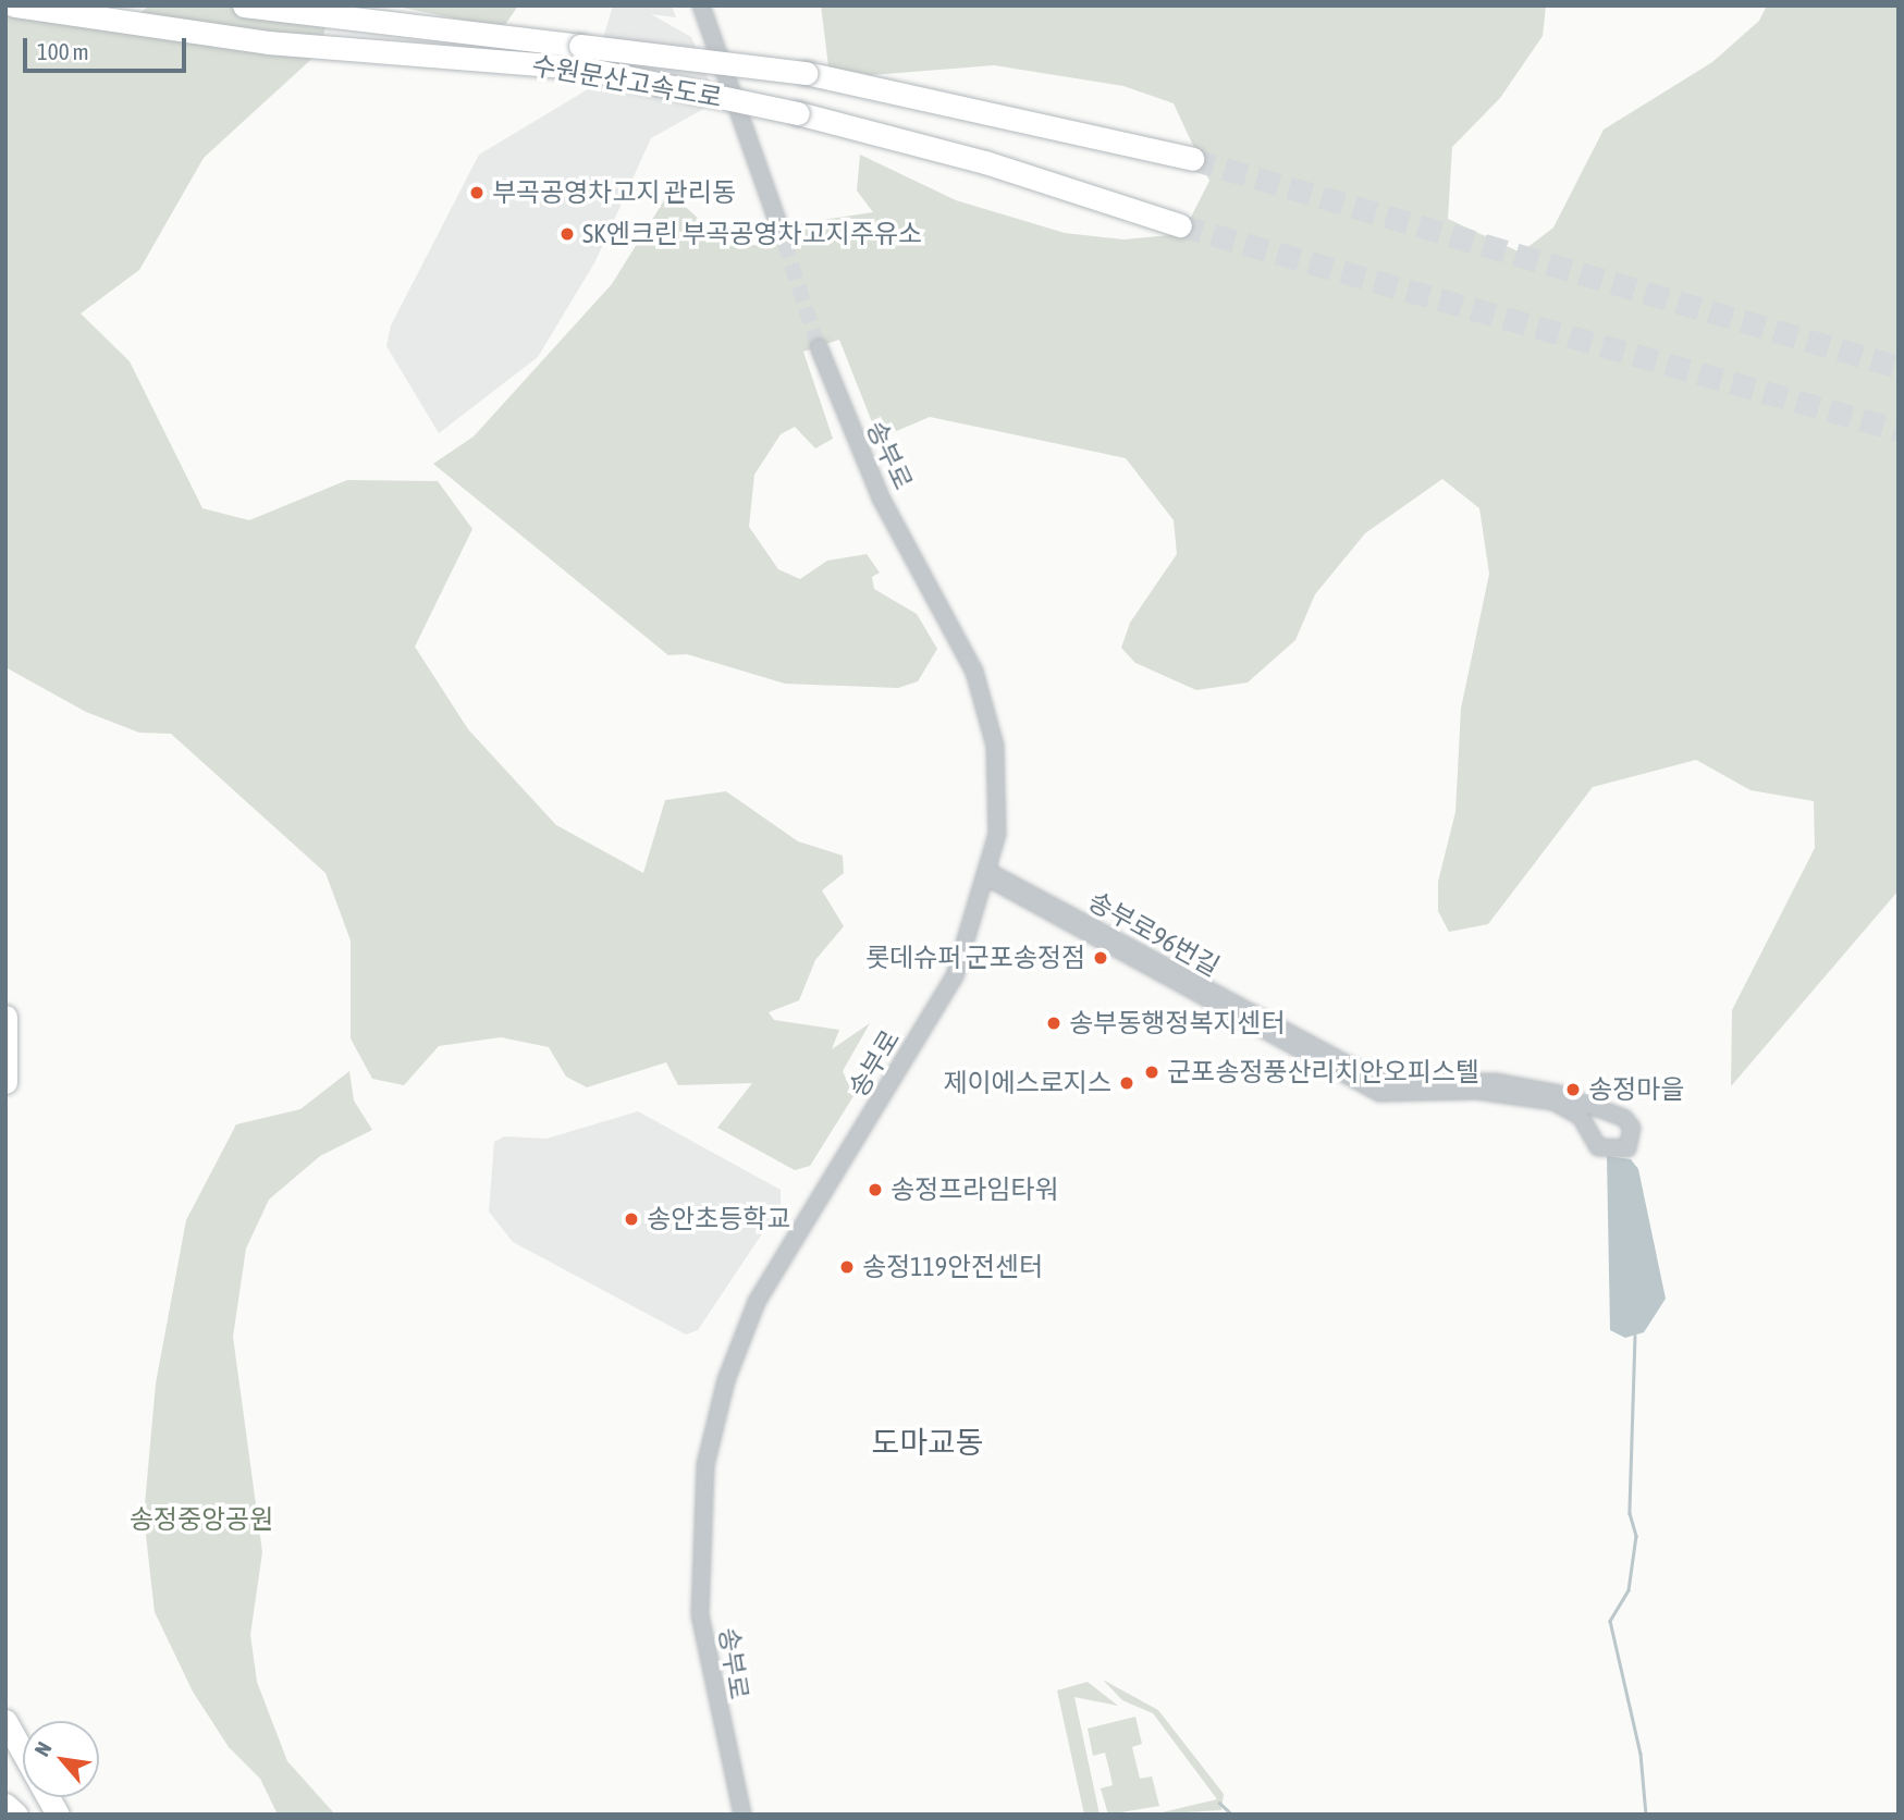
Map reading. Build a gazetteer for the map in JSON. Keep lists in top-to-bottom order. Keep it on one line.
{"streets":{"highway":["수원문산고속도로"],"street":["송부로","송부로96번길"]},"crossings":[["송부로","송부로96번길"]],"districts":["도마교동"],"parks":["송정중앙공원"],"places":["부곡공영차고지 관리동","SK엔크린 부곡공영차고지주유소","롯데슈퍼 군포송정점","송부동행정복지센터","군포송정풍산리치안오피스텔","제이에스로지스","송정마을","송정프라임타워","송안초등학교","송정119안전센터"],"scale_bar":"100 m","north":"top left"}
